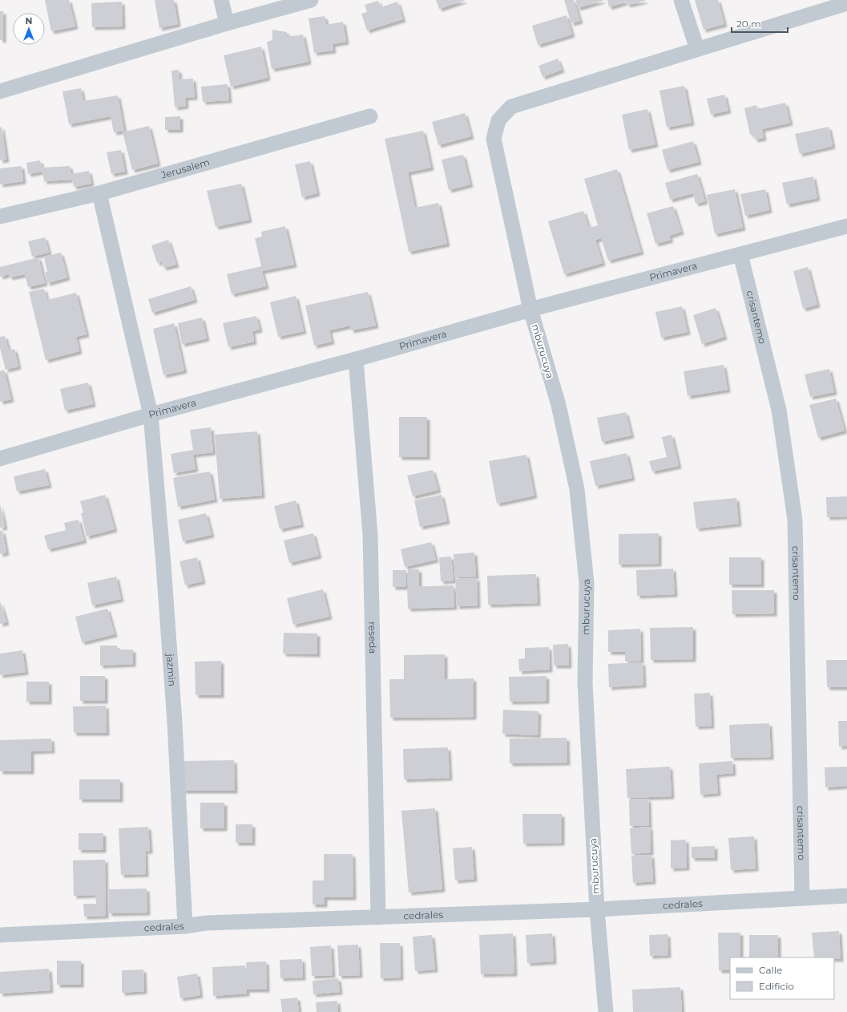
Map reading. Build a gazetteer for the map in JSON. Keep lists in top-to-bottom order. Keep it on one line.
{"streets":{"street":["Jerusalem","Primavera","crisantemo","mburucuya","reseda","jazmin","cedrales"]},"crossings":[["Jerusalem","jazmin"],["Primavera","crisantemo"],["Primavera","mburucuya"],["Primavera","reseda"],["Primavera","jazmin"],["crisantemo","cedrales"],["mburucuya","cedrales"],["reseda","cedrales"],["jazmin","cedrales"]],"legend":["Calle","Edificio"],"scale_bar":"20 m","north":"top"}
